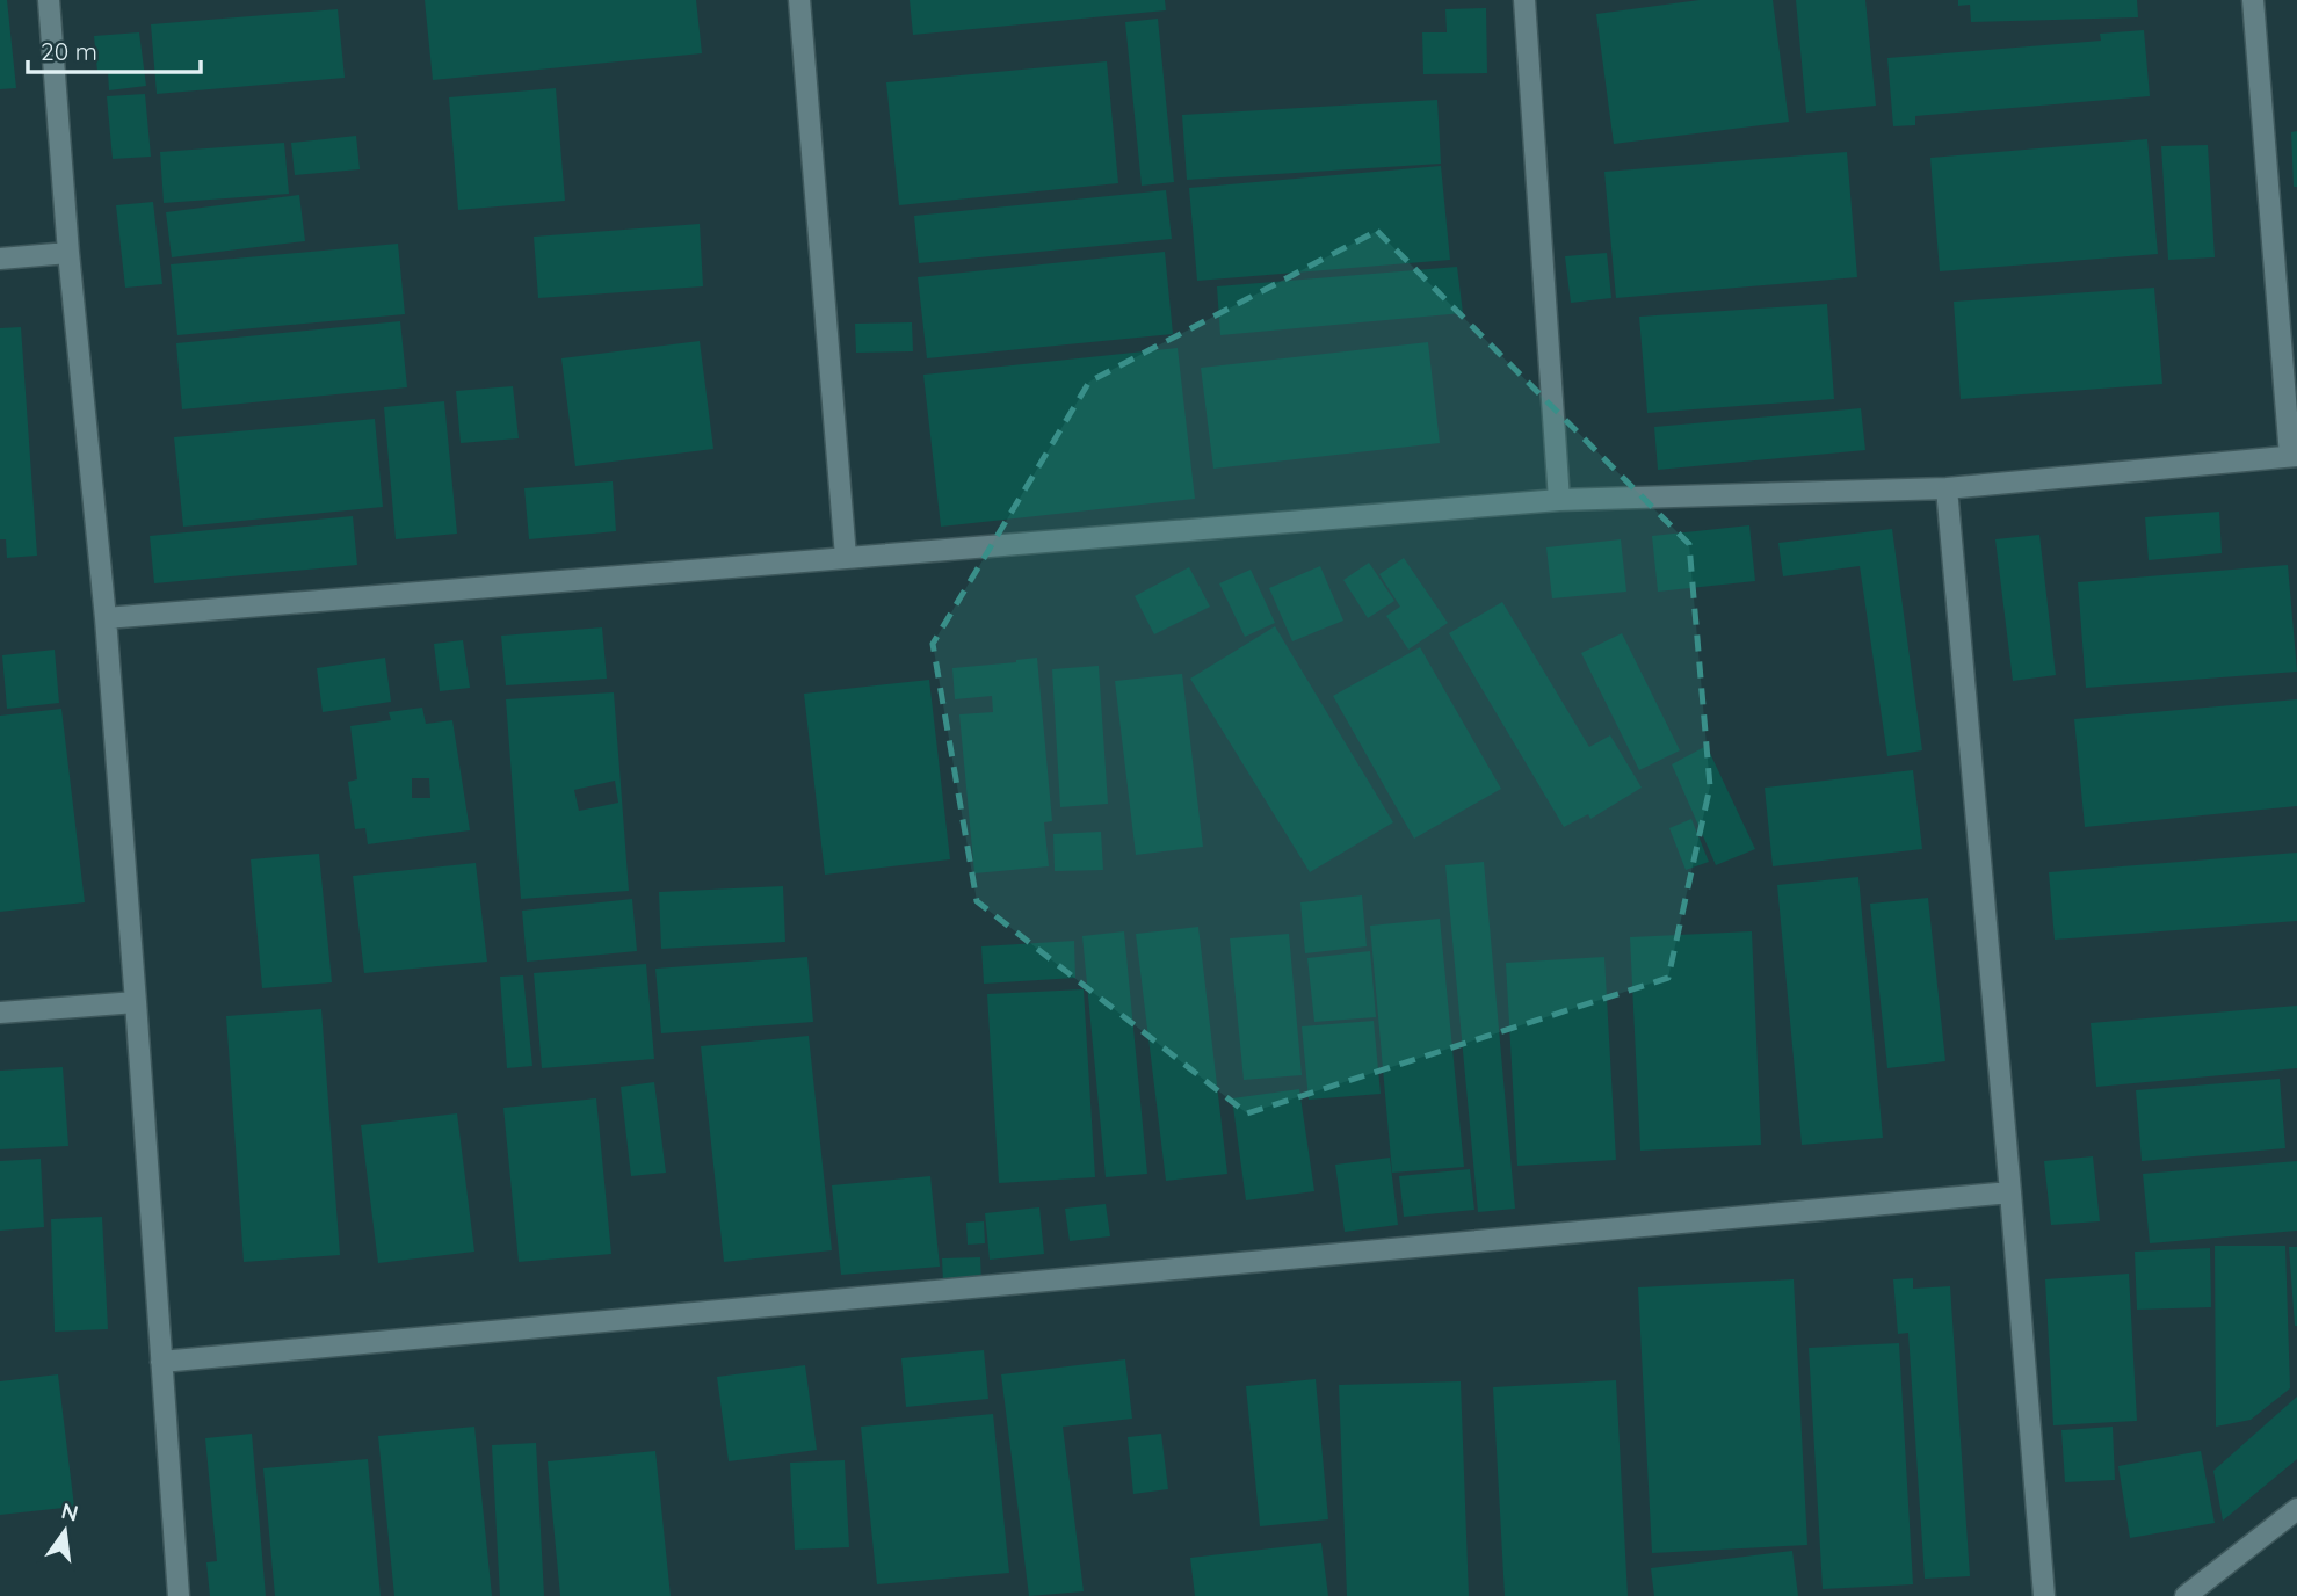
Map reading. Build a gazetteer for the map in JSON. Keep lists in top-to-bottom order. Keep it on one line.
{"scale_bar":"20 m","north":"top"}
